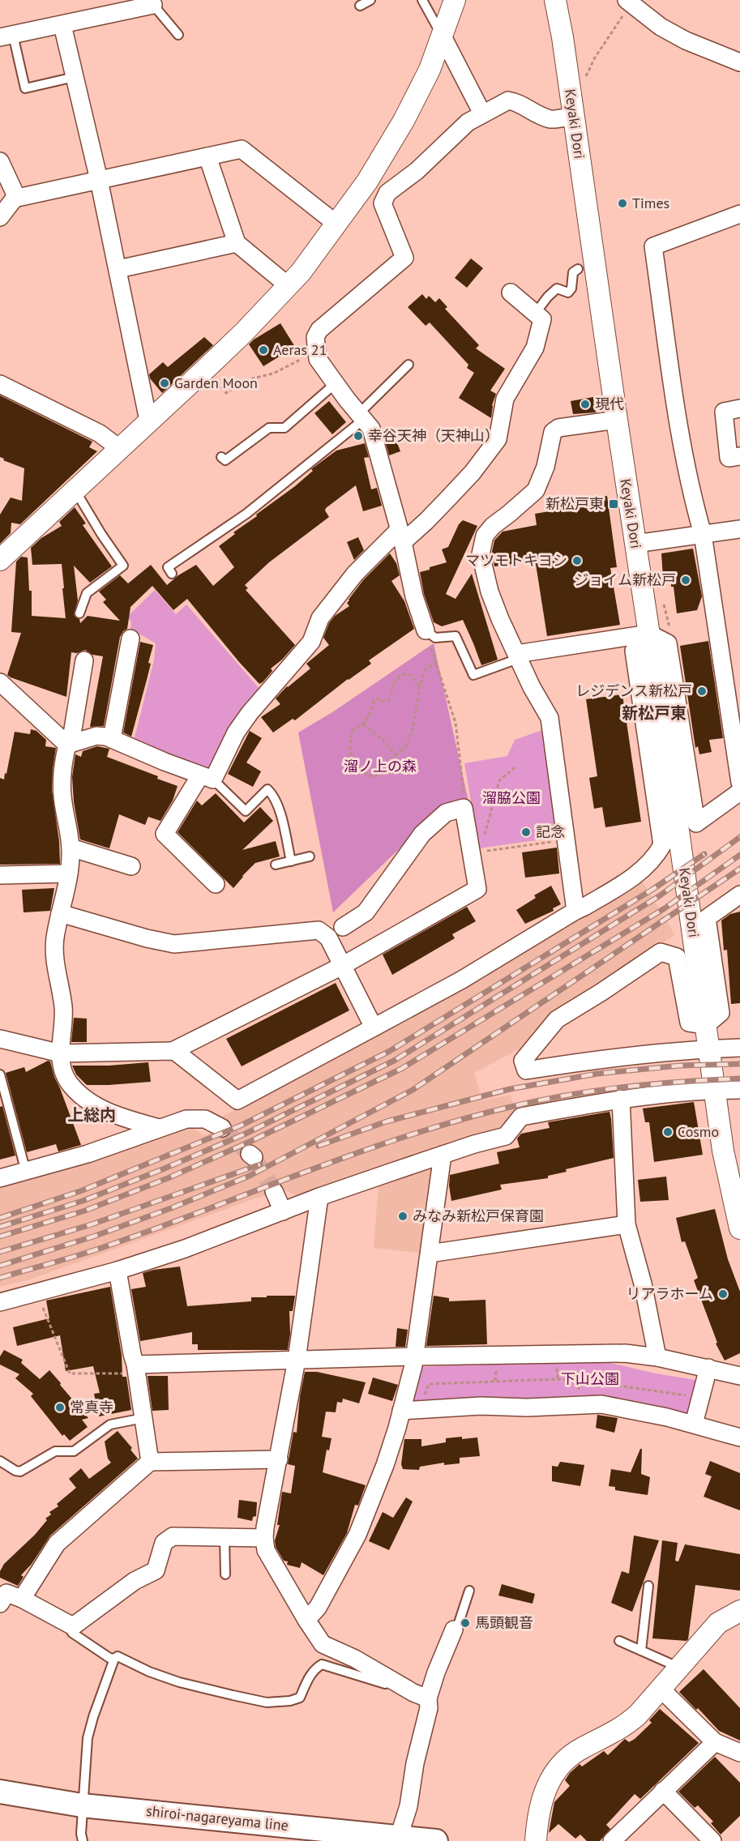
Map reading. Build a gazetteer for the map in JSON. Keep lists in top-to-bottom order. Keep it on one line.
{"streets":{"main road":["shiroi-nagareyama line"],"street":["Keyaki Dori"]},"districts":["新松戸東","上総内"],"parks":["溜ノ上の森","溜脇公園","下山公園"],"places":{"other":["Times","Aeras 21","Garden Moon","現代","幸谷天神（天神山）","マツモトキヨシ","ジョイム新松戸","レジデンス新松戸","記念","Cosmo","みなみ新松戸保育園","リアラホーム","常真寺","馬頭観音"],"transit":["新松戸東"]}}
